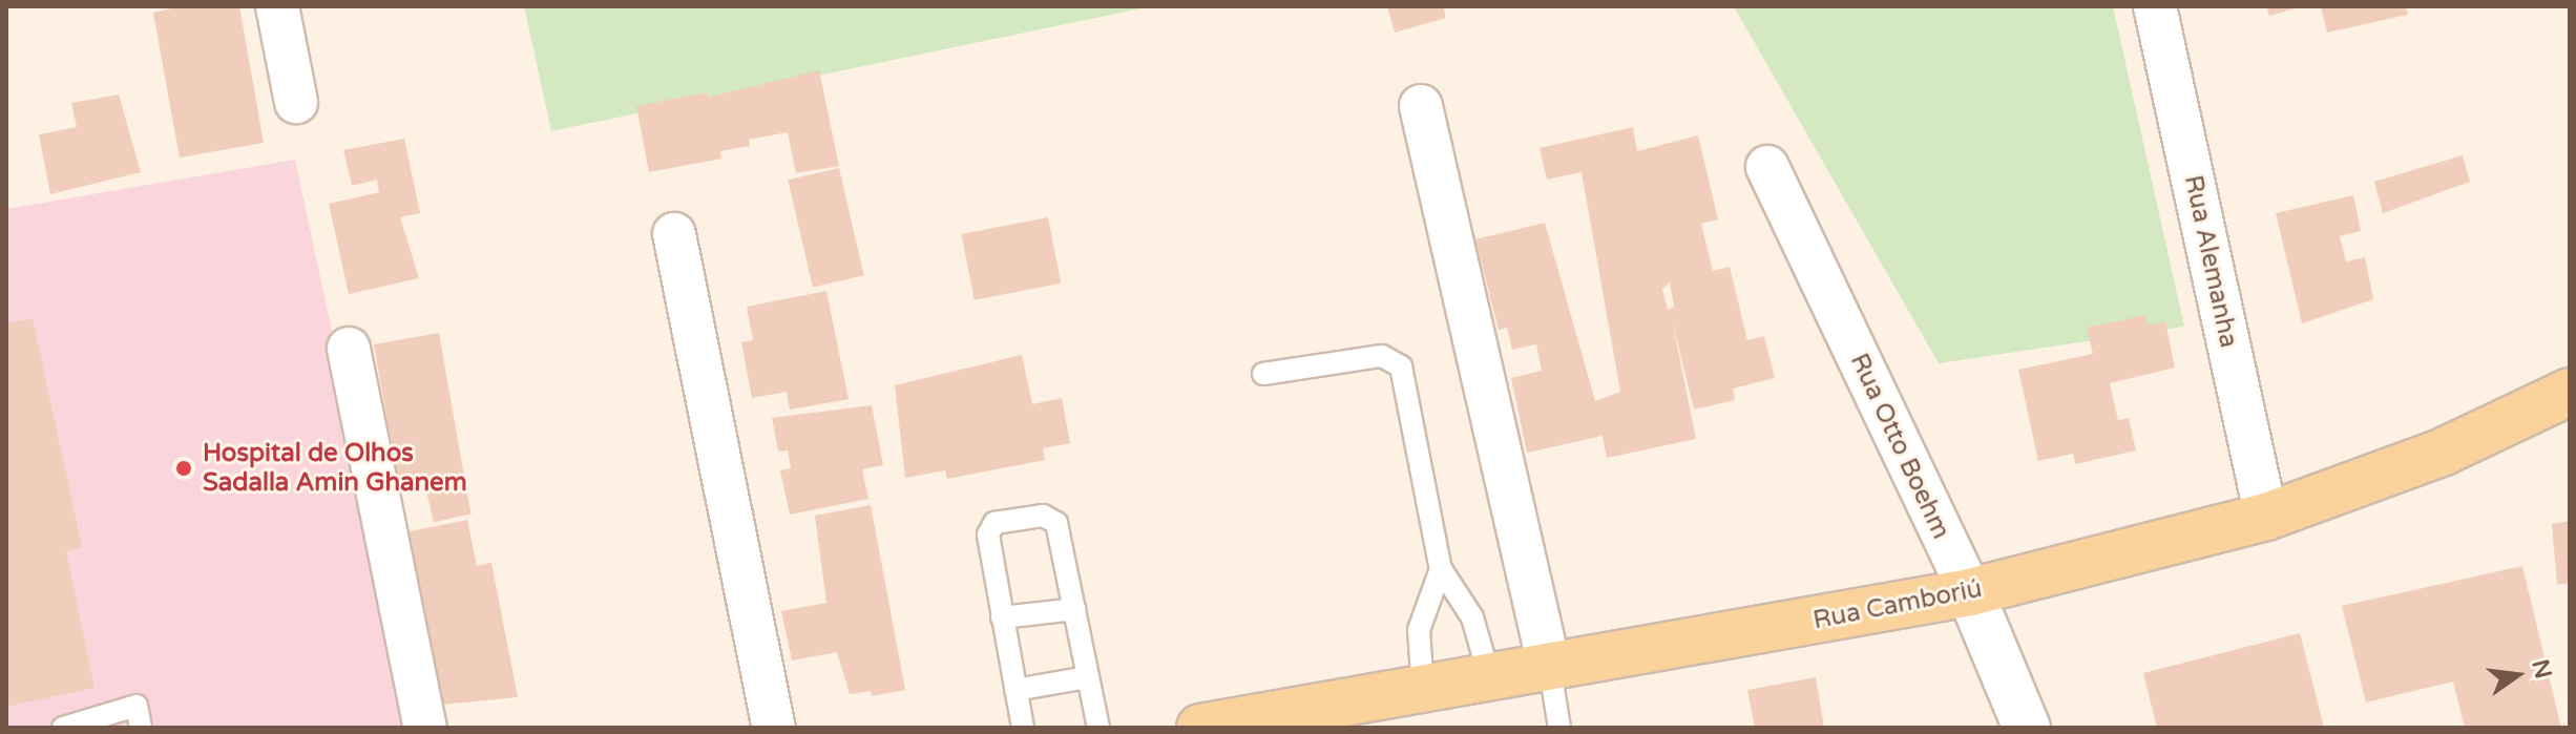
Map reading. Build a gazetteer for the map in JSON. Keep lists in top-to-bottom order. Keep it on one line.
{"streets":{"main road":["Rua Otto Boehm","Rua Camboriú"],"street":["Rua Alemanha"]},"crossings":[["Rua Alemanha","Rua Camboriú"],["Rua Otto Boehm","Rua Camboriú"]],"places":["Hospital de Olhos Sadalla Amin Ghanem"],"north":"right"}
